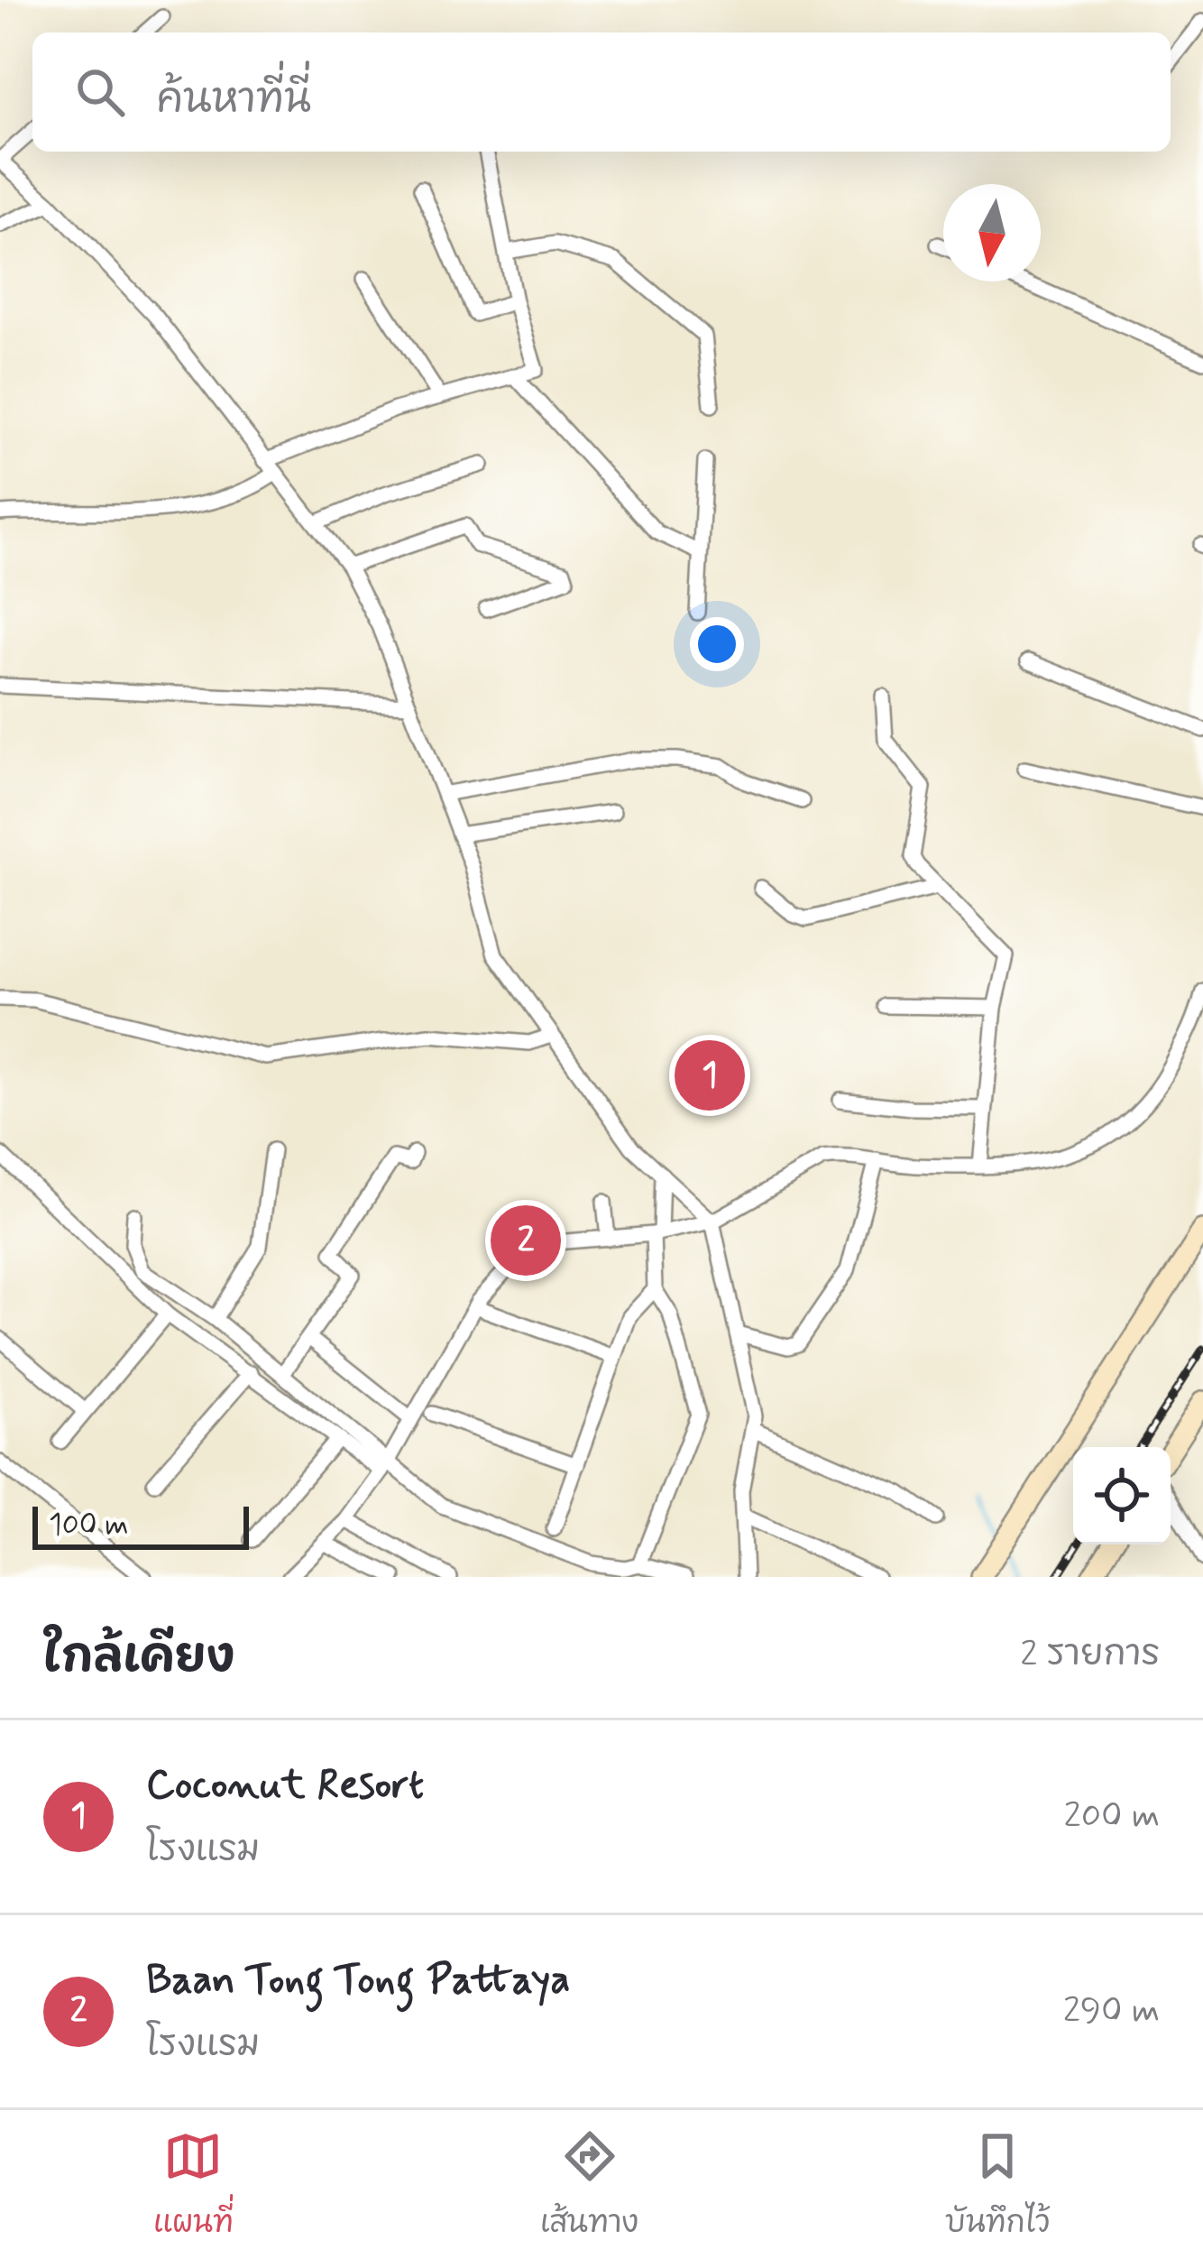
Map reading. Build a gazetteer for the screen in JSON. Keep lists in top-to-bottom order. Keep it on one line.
{"scale_bar":"100 m","north":"bottom","page":{"search":"ค้นหาที่นี่","pins":["1","2"],"scale":"100 m","heading":["ใกล้เคียง","2 รายการ"],"list":[{"mark":"1","name":"Coconut Resort","note":"โรงแรม","value":"200 m"},{"mark":"2","name":"Baan Tong Tong Pattaya","note":"โรงแรม","value":"290 m"}],"nav":["แผนที่","เส้นทาง","บันทึกไว้"]}}
